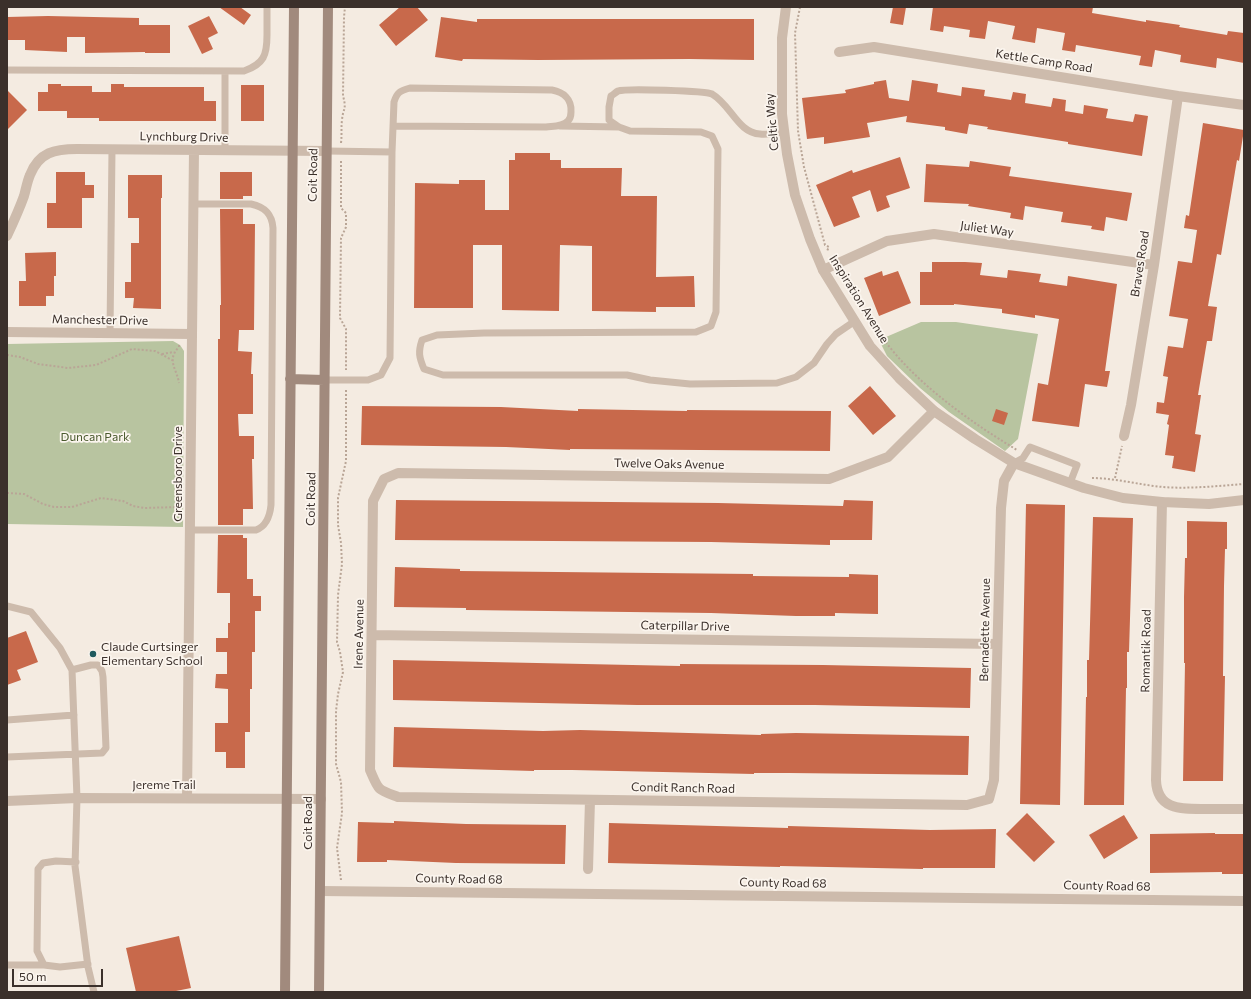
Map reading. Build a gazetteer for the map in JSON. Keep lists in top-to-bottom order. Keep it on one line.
{"streets":{"main road":["Coit Road"],"street":["Kettle Camp Road","Celtic Way","Lynchburg Drive","Juliet Way","Braves Road","Inspiration Avenue","Manchester Drive","Twelve Oaks Avenue","Greensboro Drive","Caterpillar Drive","Bernadette Avenue","Irene Avenue","Romantik Road","Jereme Trail","Condit Ranch Road","County Road 68"]},"crossings":[["Kettle Camp Road","Braves Road"],["Celtic Way","Inspiration Avenue"],["Lynchburg Drive","Coit Road"],["Lynchburg Drive","Greensboro Drive"],["Coit Road","Jereme Trail"],["Coit Road","County Road 68"],["Juliet Way","Braves Road"],["Juliet Way","Inspiration Avenue"],["Inspiration Avenue","Twelve Oaks Avenue"],["Inspiration Avenue","Bernadette Avenue"],["Inspiration Avenue","Romantik Road"],["Manchester Drive","Greensboro Drive"],["Twelve Oaks Avenue","Irene Avenue"],["Greensboro Drive","Jereme Trail"],["Caterpillar Drive","Bernadette Avenue"],["Caterpillar Drive","Irene Avenue"],["Bernadette Avenue","Condit Ranch Road"],["Irene Avenue","Condit Ranch Road"]],"parks":["Duncan Park"],"places":["Claude Curtsinger Elementary School"],"scale_bar":"50 m"}
